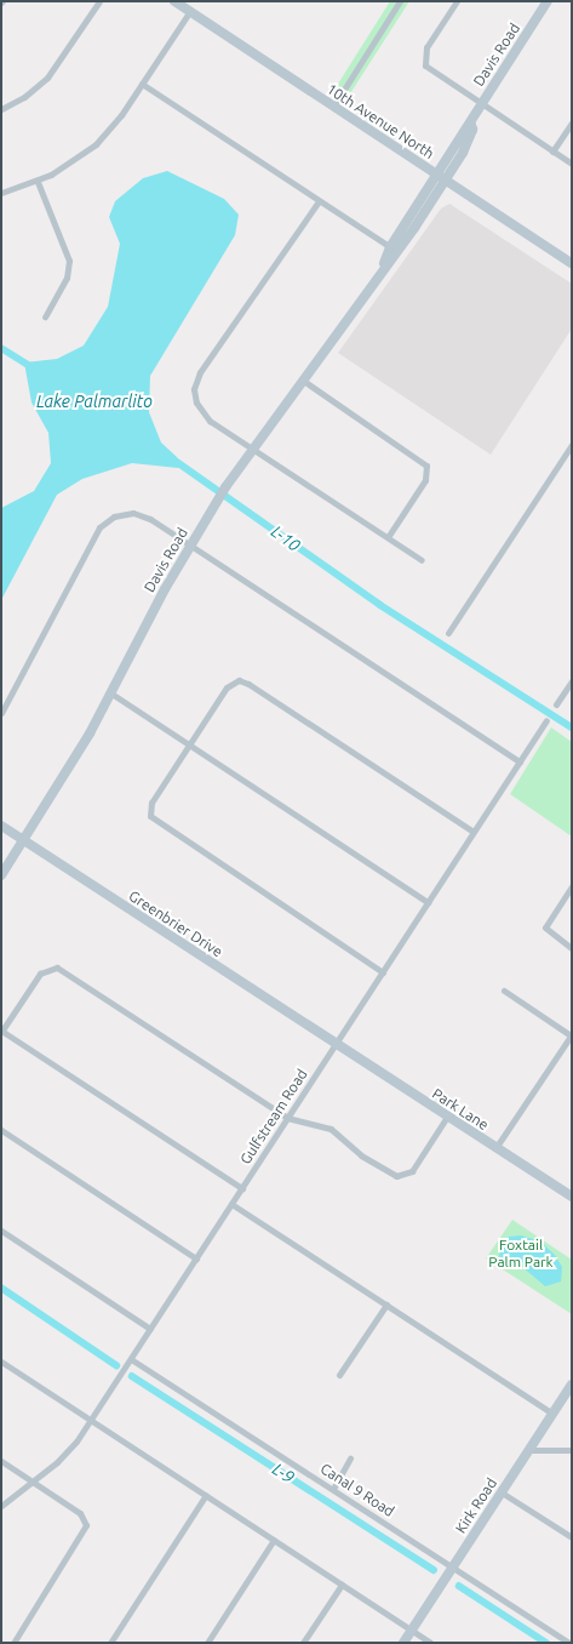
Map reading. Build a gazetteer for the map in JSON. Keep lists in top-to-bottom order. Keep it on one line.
{"streets":{"street":["Davis Road","10th Avenue North","Greenbrier Drive","Park Lane","Gulfstream Road","Canal 9 Road","Kirk Road"]},"crossings":[["Davis Road","10th Avenue North"],["Davis Road","Greenbrier Drive"],["Greenbrier Drive","Park Lane"],["Greenbrier Drive","Gulfstream Road"],["Park Lane","Gulfstream Road"],["Gulfstream Road","Canal 9 Road"],["Canal 9 Road","Kirk Road"]],"water":["Lake Palmarlito","L-10","L-9"],"parks":["Foxtail Palm Park"]}
